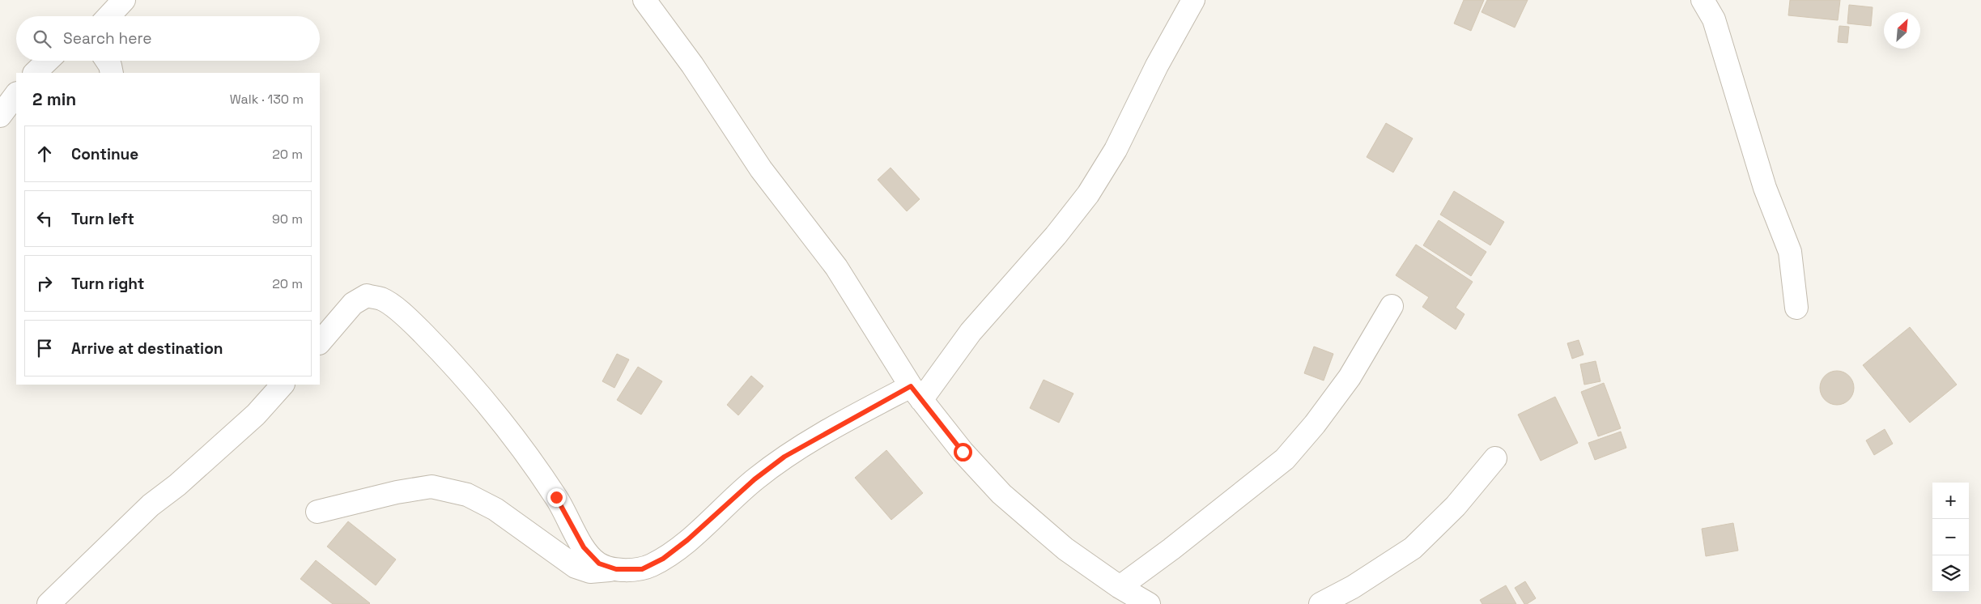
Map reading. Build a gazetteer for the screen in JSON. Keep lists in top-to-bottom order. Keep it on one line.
{"north":"top right","page":{"search":"Search here","heading":["2 min","Walk · 130 m"],"list":[["Continue","20 m"],["Turn left","90 m"],["Turn right","20 m"],"Arrive at destination"],"map_buttons":["+","−"]}}
